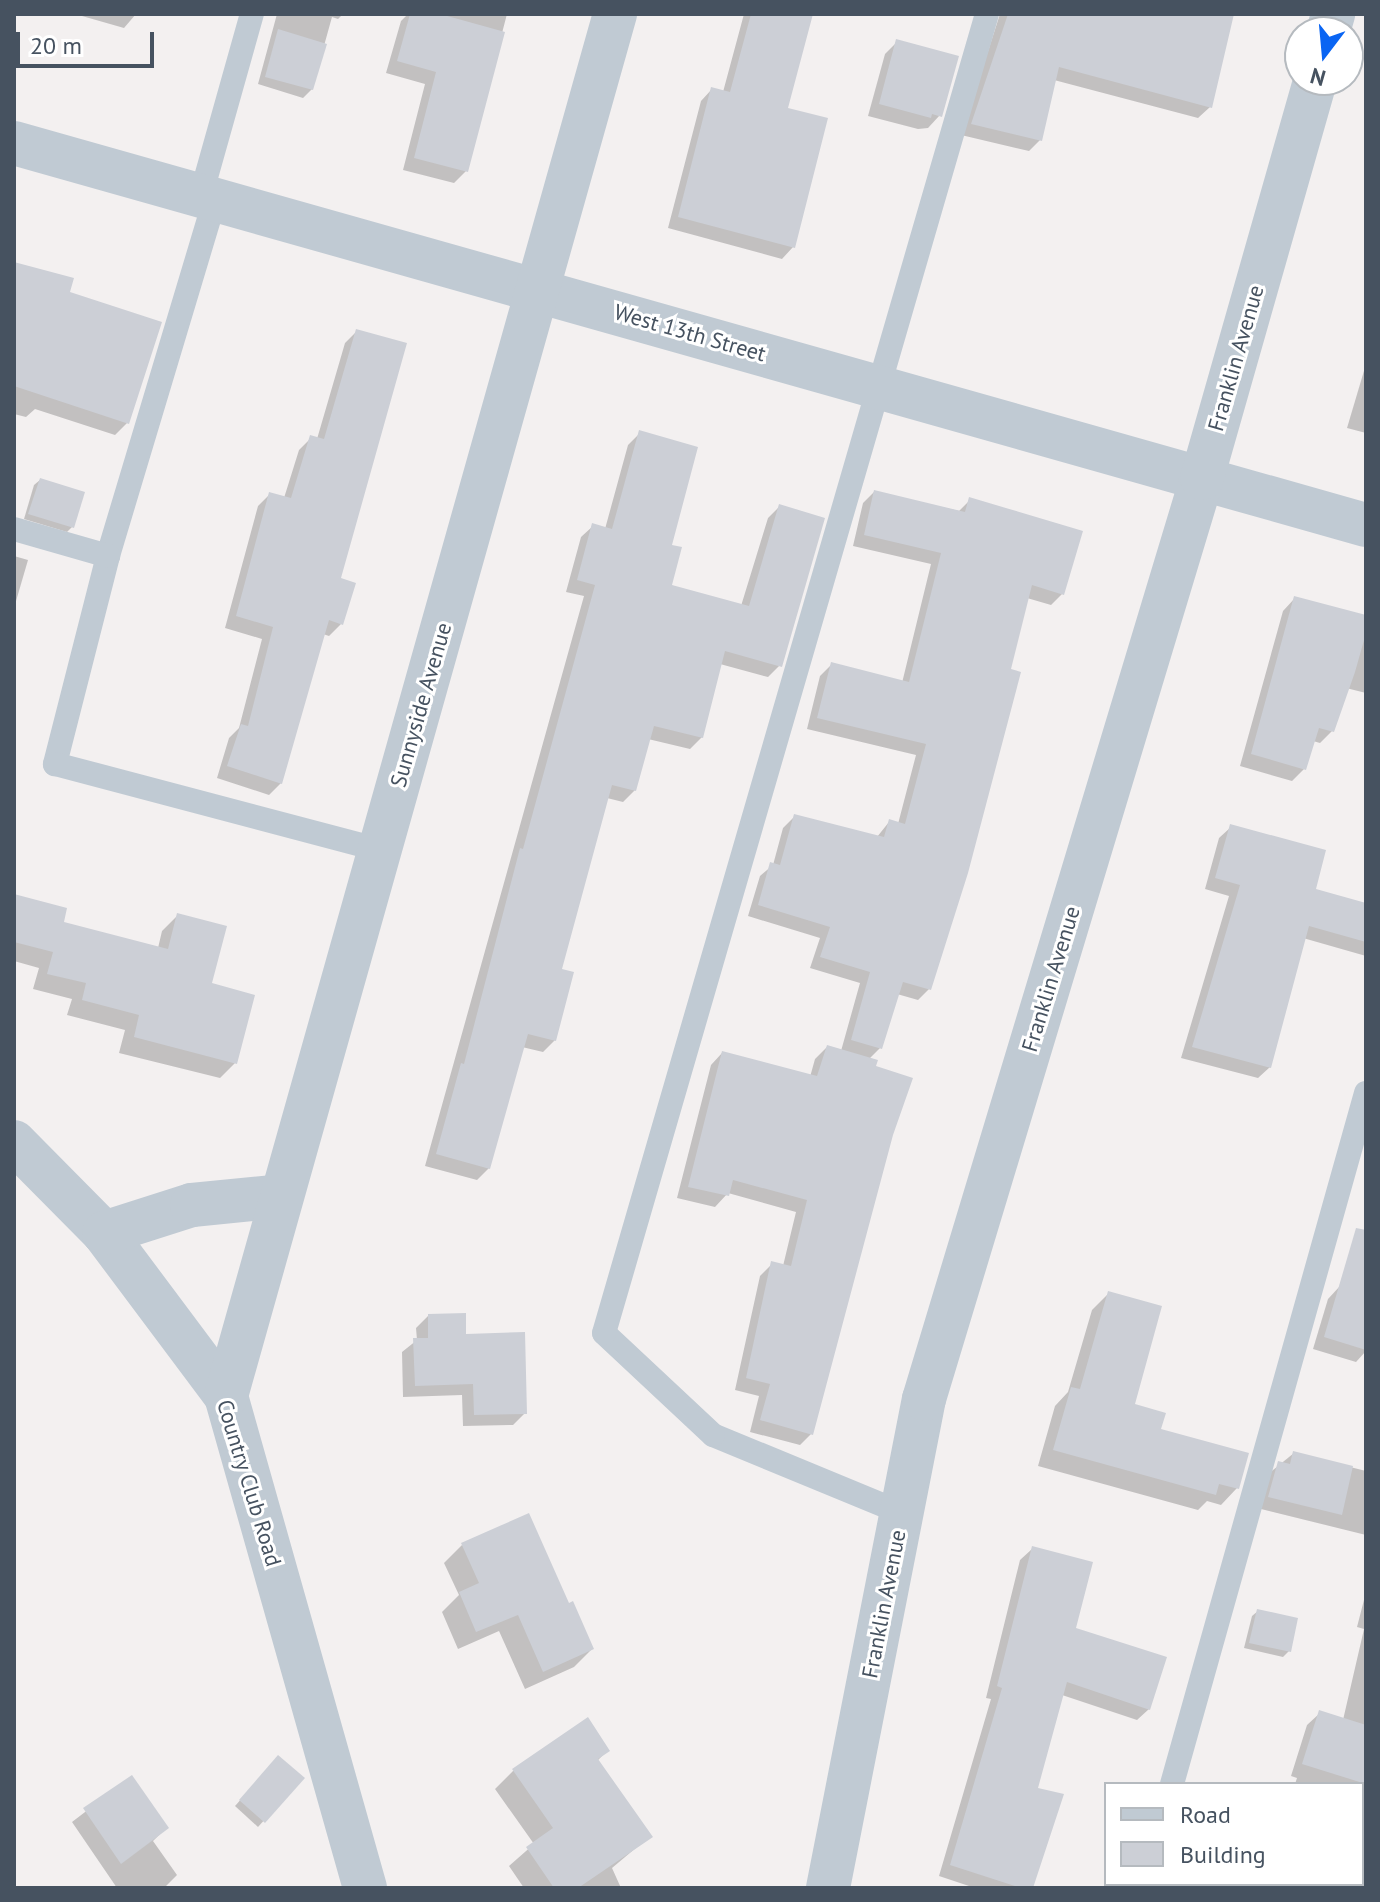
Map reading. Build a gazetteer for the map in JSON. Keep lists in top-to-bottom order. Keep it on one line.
{"streets":{"street":["West 13th Street","Franklin Avenue","Sunnyside Avenue","Country Club Road"]},"crossings":[["West 13th Street","Franklin Avenue"],["West 13th Street","Sunnyside Avenue"],["Sunnyside Avenue","Country Club Road"]],"legend":["Road","Building"],"scale_bar":"20 m","north":"bottom"}
